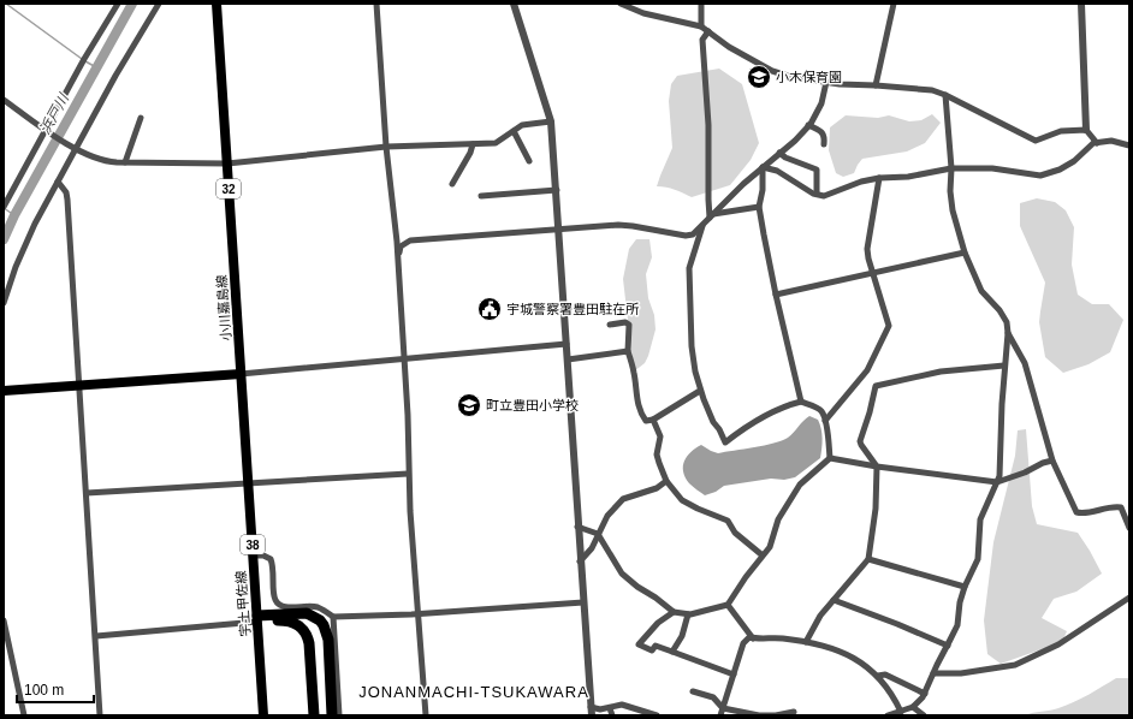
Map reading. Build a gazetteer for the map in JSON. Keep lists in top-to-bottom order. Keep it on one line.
{"streets":{"main road":["32","小川嘉島線","38","宇土甲佐線"]},"crossings":[["小川嘉島線","宇土甲佐線"]],"districts":["JONANMACHI-TSUKAWARA"],"water":["浜戸川"],"places":{"school or university":["小木保育園","町立豊田小学校"],"public building":["宇城警察署豊田駐在所"]},"scale_bar":"100 m"}
